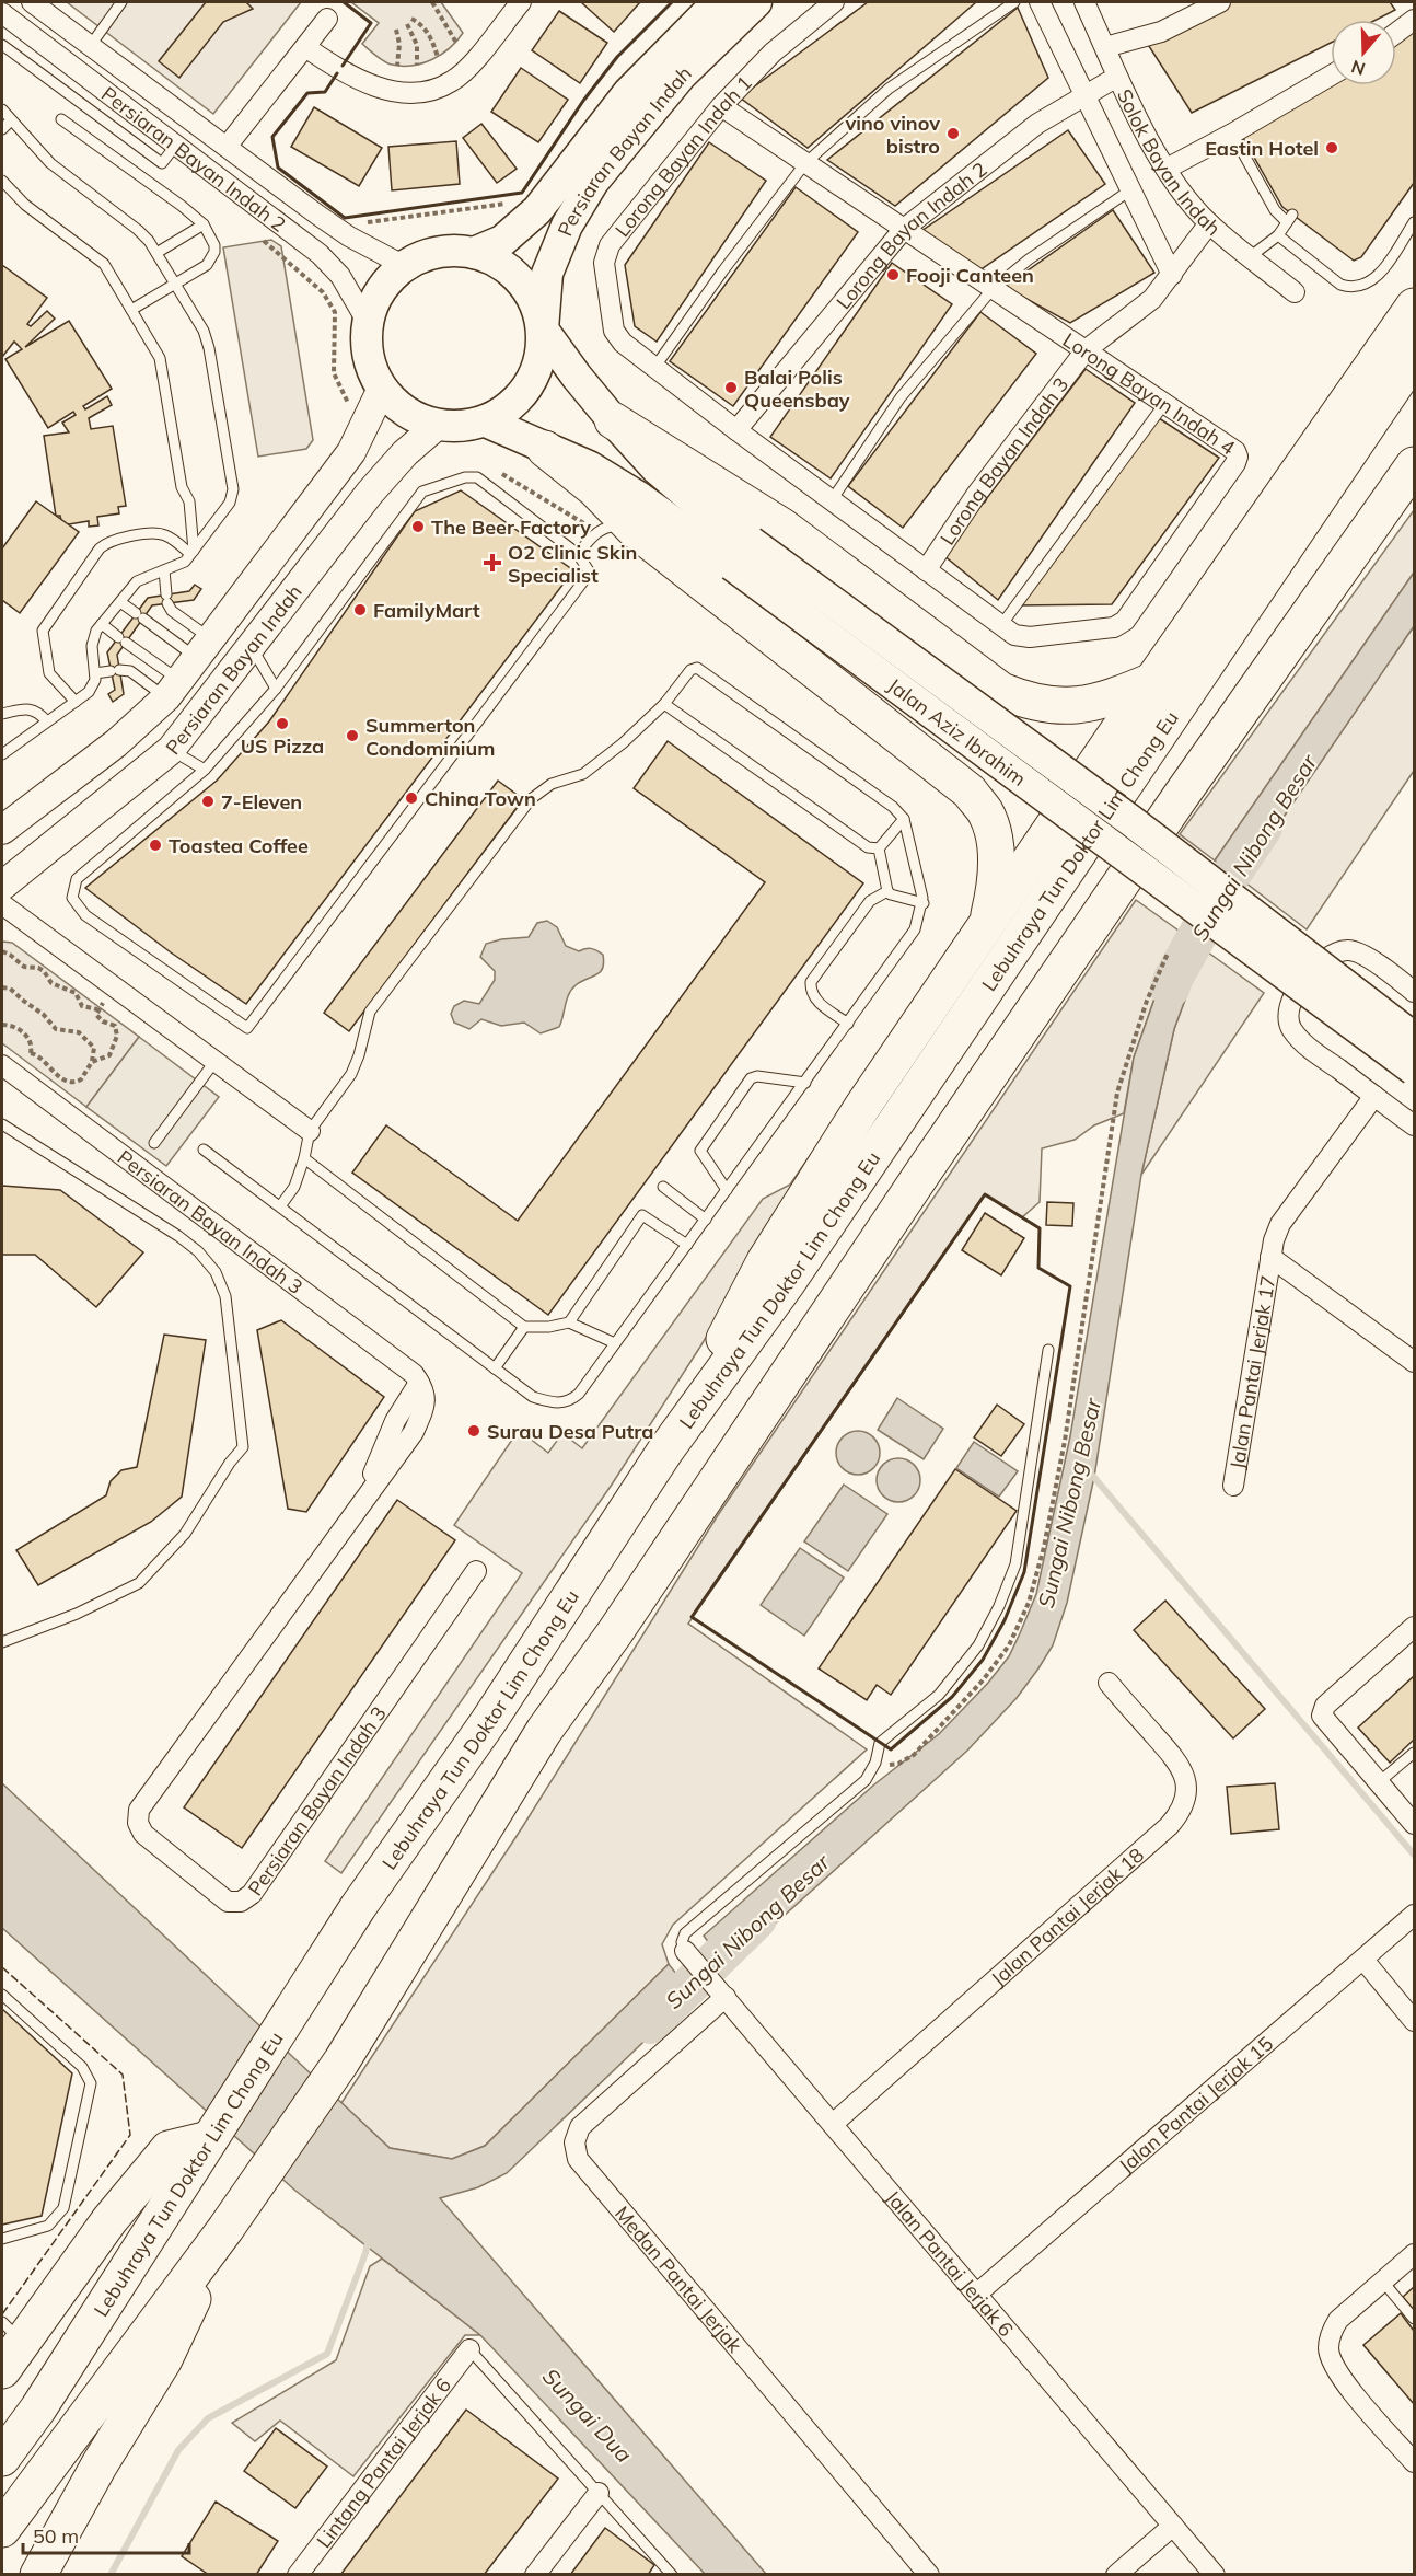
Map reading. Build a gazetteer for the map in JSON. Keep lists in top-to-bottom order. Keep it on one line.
{"streets":{"highway":["Lebuhraya Tun Doktor Lim Chong Eu"],"main road":["Persiaran Bayan Indah","Jalan Aziz Ibrahim"],"street":["Lorong Bayan Indah 1","Persiaran Bayan Indah 2","Solok Bayan Indah","Lorong Bayan Indah 2","Lorong Bayan Indah 4","Lorong Bayan Indah 3","Persiaran Bayan Indah 3","Jalan Pantai Jerjak 17","Jalan Pantai Jerjak 18","Jalan Pantai Jerjak 15","Jalan Pantai Jerjak 6","Medan Pantai Jerjak","Lintang Pantai Jerjak 6"]},"crossings":[["Persiaran Bayan Indah","Persiaran Bayan Indah 2"],["Persiaran Bayan Indah","Jalan Aziz Ibrahim"],["Lorong Bayan Indah 1","Lorong Bayan Indah 4"],["Persiaran Bayan Indah 2","Jalan Aziz Ibrahim"],["Solok Bayan Indah","Lorong Bayan Indah 2"],["Lorong Bayan Indah 2","Lorong Bayan Indah 4"],["Lorong Bayan Indah 4","Lorong Bayan Indah 3"],["Jalan Pantai Jerjak 18","Jalan Pantai Jerjak 6"],["Jalan Pantai Jerjak 15","Jalan Pantai Jerjak 6"],["Jalan Pantai Jerjak 6","Medan Pantai Jerjak"]],"water":["Sungai Nibong Besar","Sungai Dua"],"places":{"other":["vino vinov bistro","Eastin Hotel","Fooji Canteen","Balai Polis Queensbay","The Beer Factory","FamilyMart","US Pizza","Summerton Condominium","China Town","7-Eleven","Toastea Coffee","Surau Desa Putra"],"health":["O2 Clinic Skin Specialist"]},"scale_bar":"50 m","north":"bottom"}
